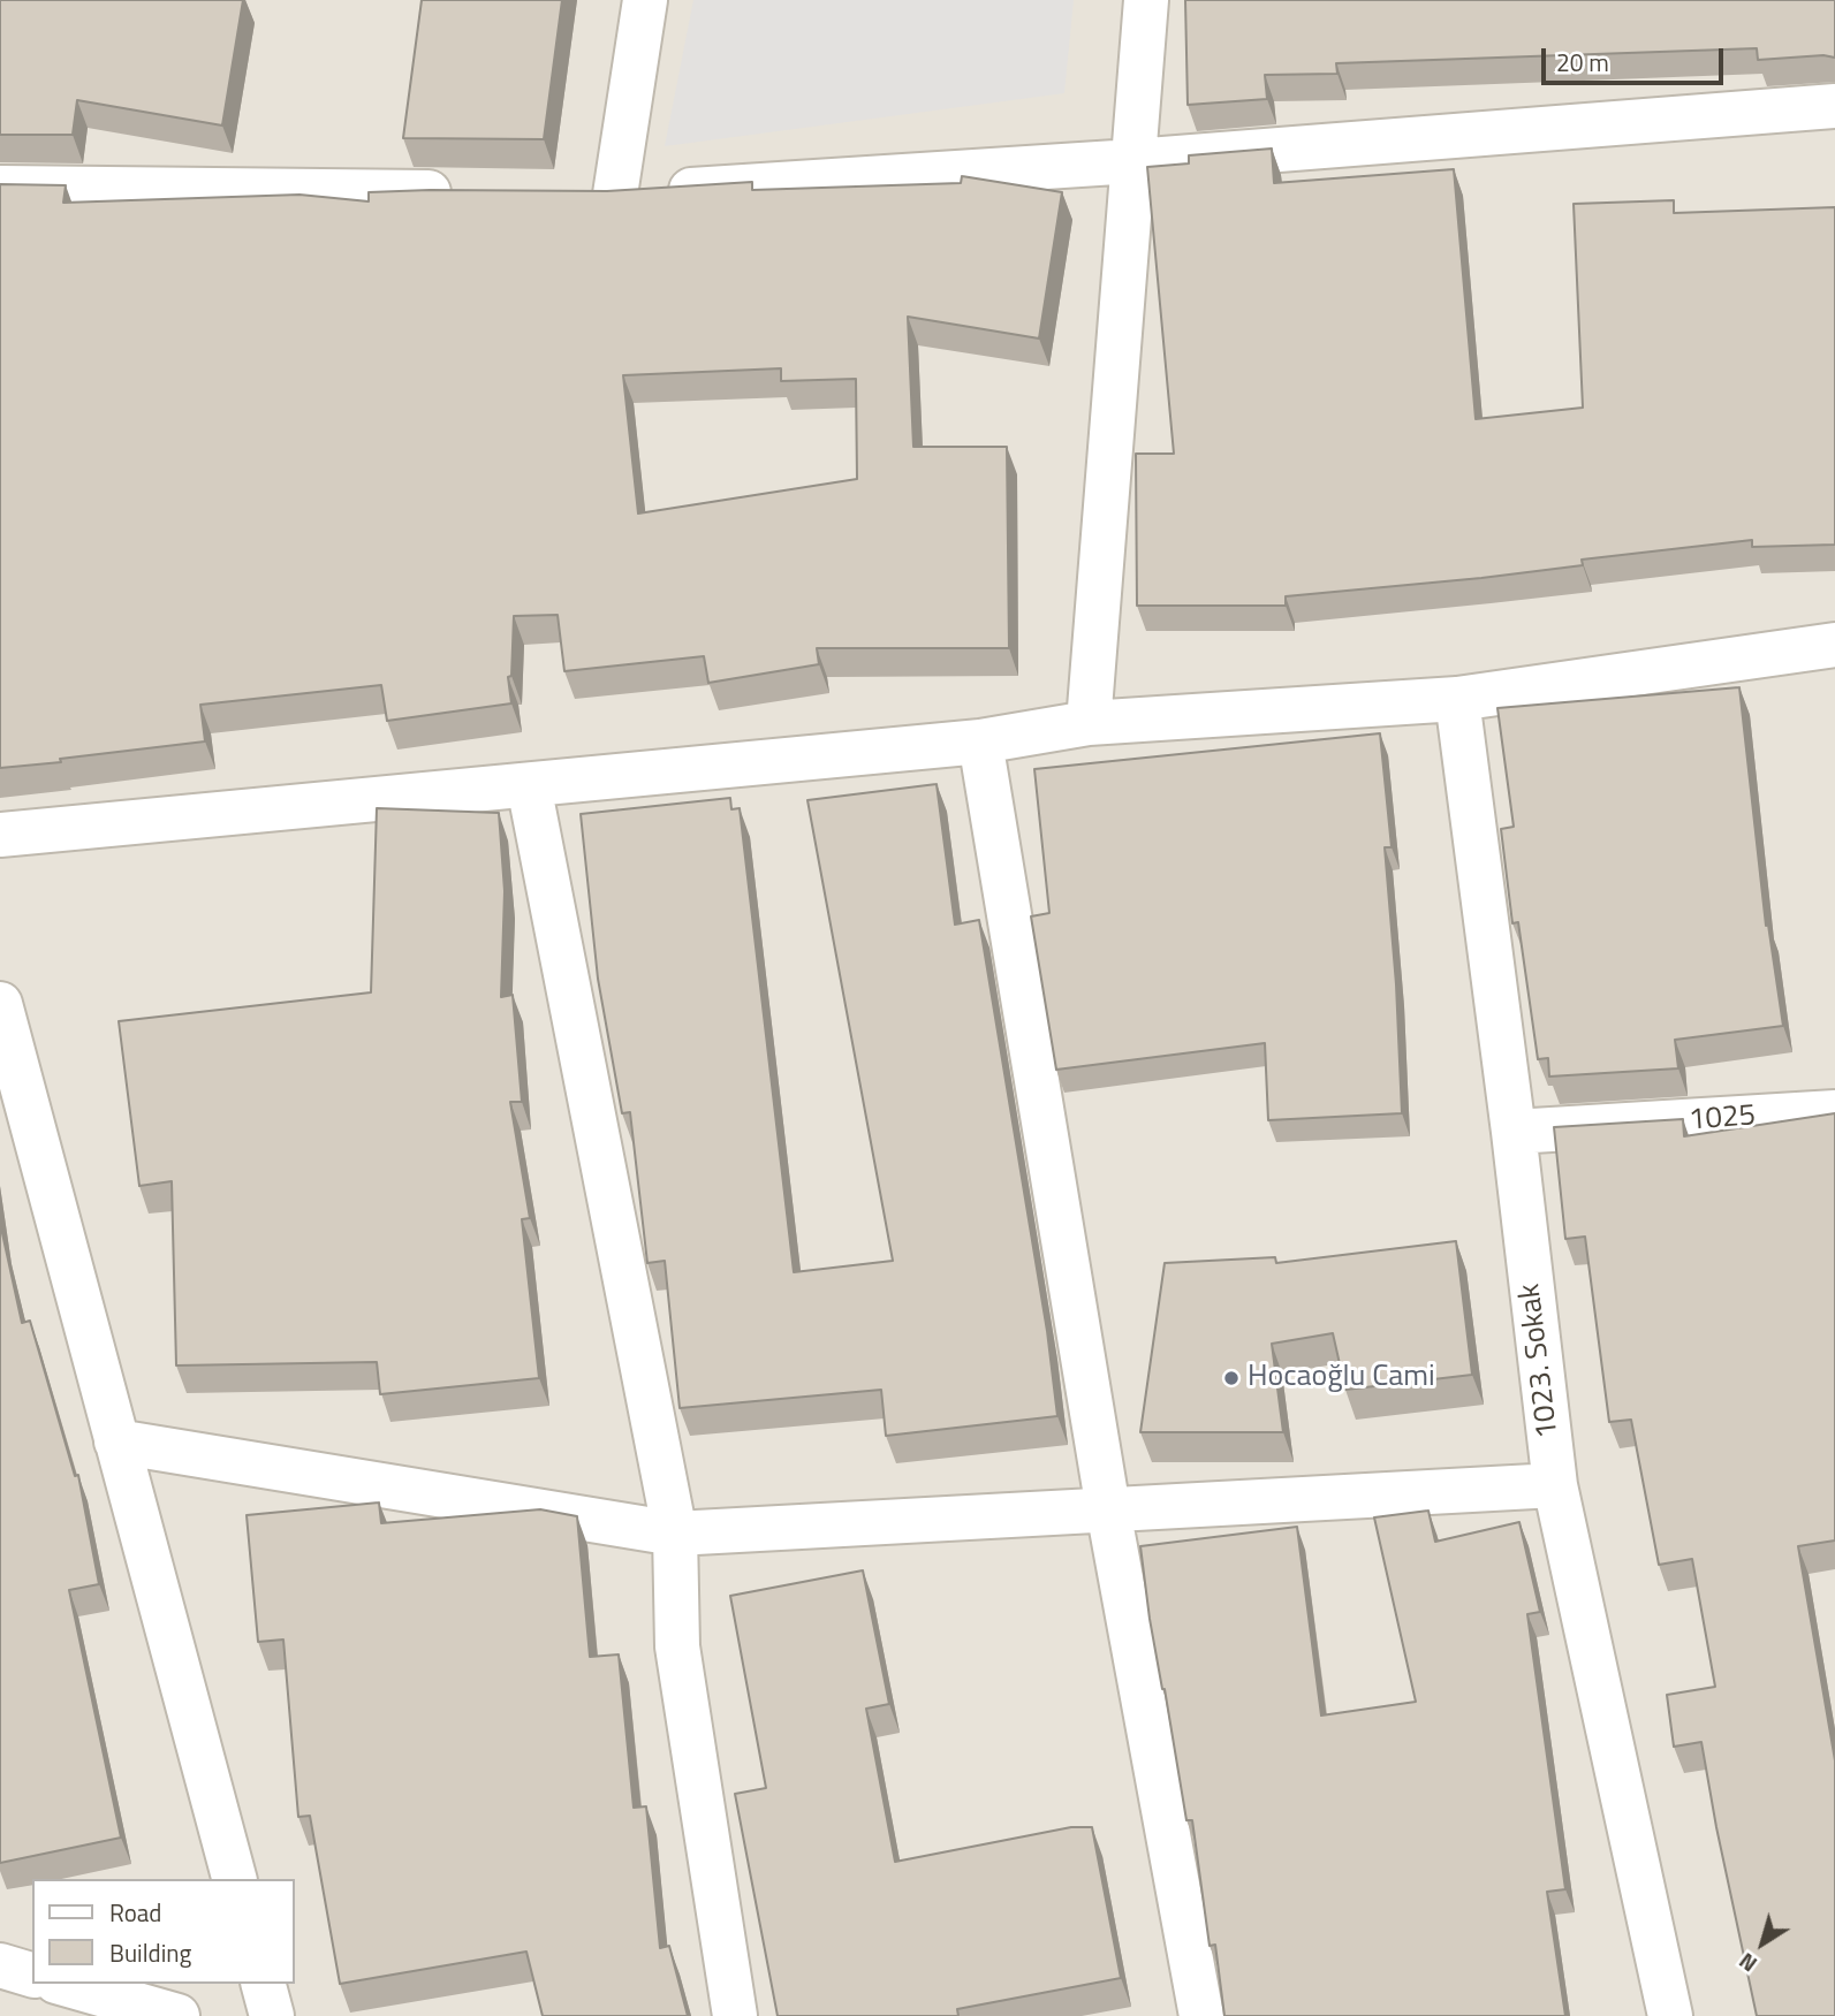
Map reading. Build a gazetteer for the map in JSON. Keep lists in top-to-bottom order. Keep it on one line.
{"streets":{"street":["1025","1023. Sokak"]},"crossings":[["1025","1023. Sokak"]],"places":["Hocaoğlu Cami"],"legend":["Road","Building"],"scale_bar":"20 m","north":"bottom left"}
